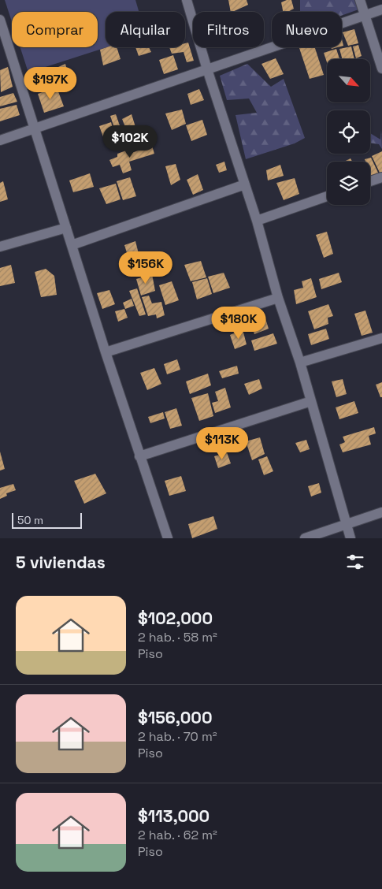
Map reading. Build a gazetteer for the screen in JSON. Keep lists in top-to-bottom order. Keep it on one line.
{"scale_bar":"50 m","north":"bottom right","page":{"chip":["Comprar","Alquilar","Filtros","Nuevo"],"price":["$197K","$102K","$156K","$180K","$113K"],"scale":"50 m","heading":"5 viviendas","list":[{"name":"$102,000","note":"2 hab. · 58 m² · Piso"},{"name":"$156,000","note":"2 hab. · 70 m² · Piso"},{"name":"$113,000","note":"2 hab. · 62 m² · Piso"}]}}
